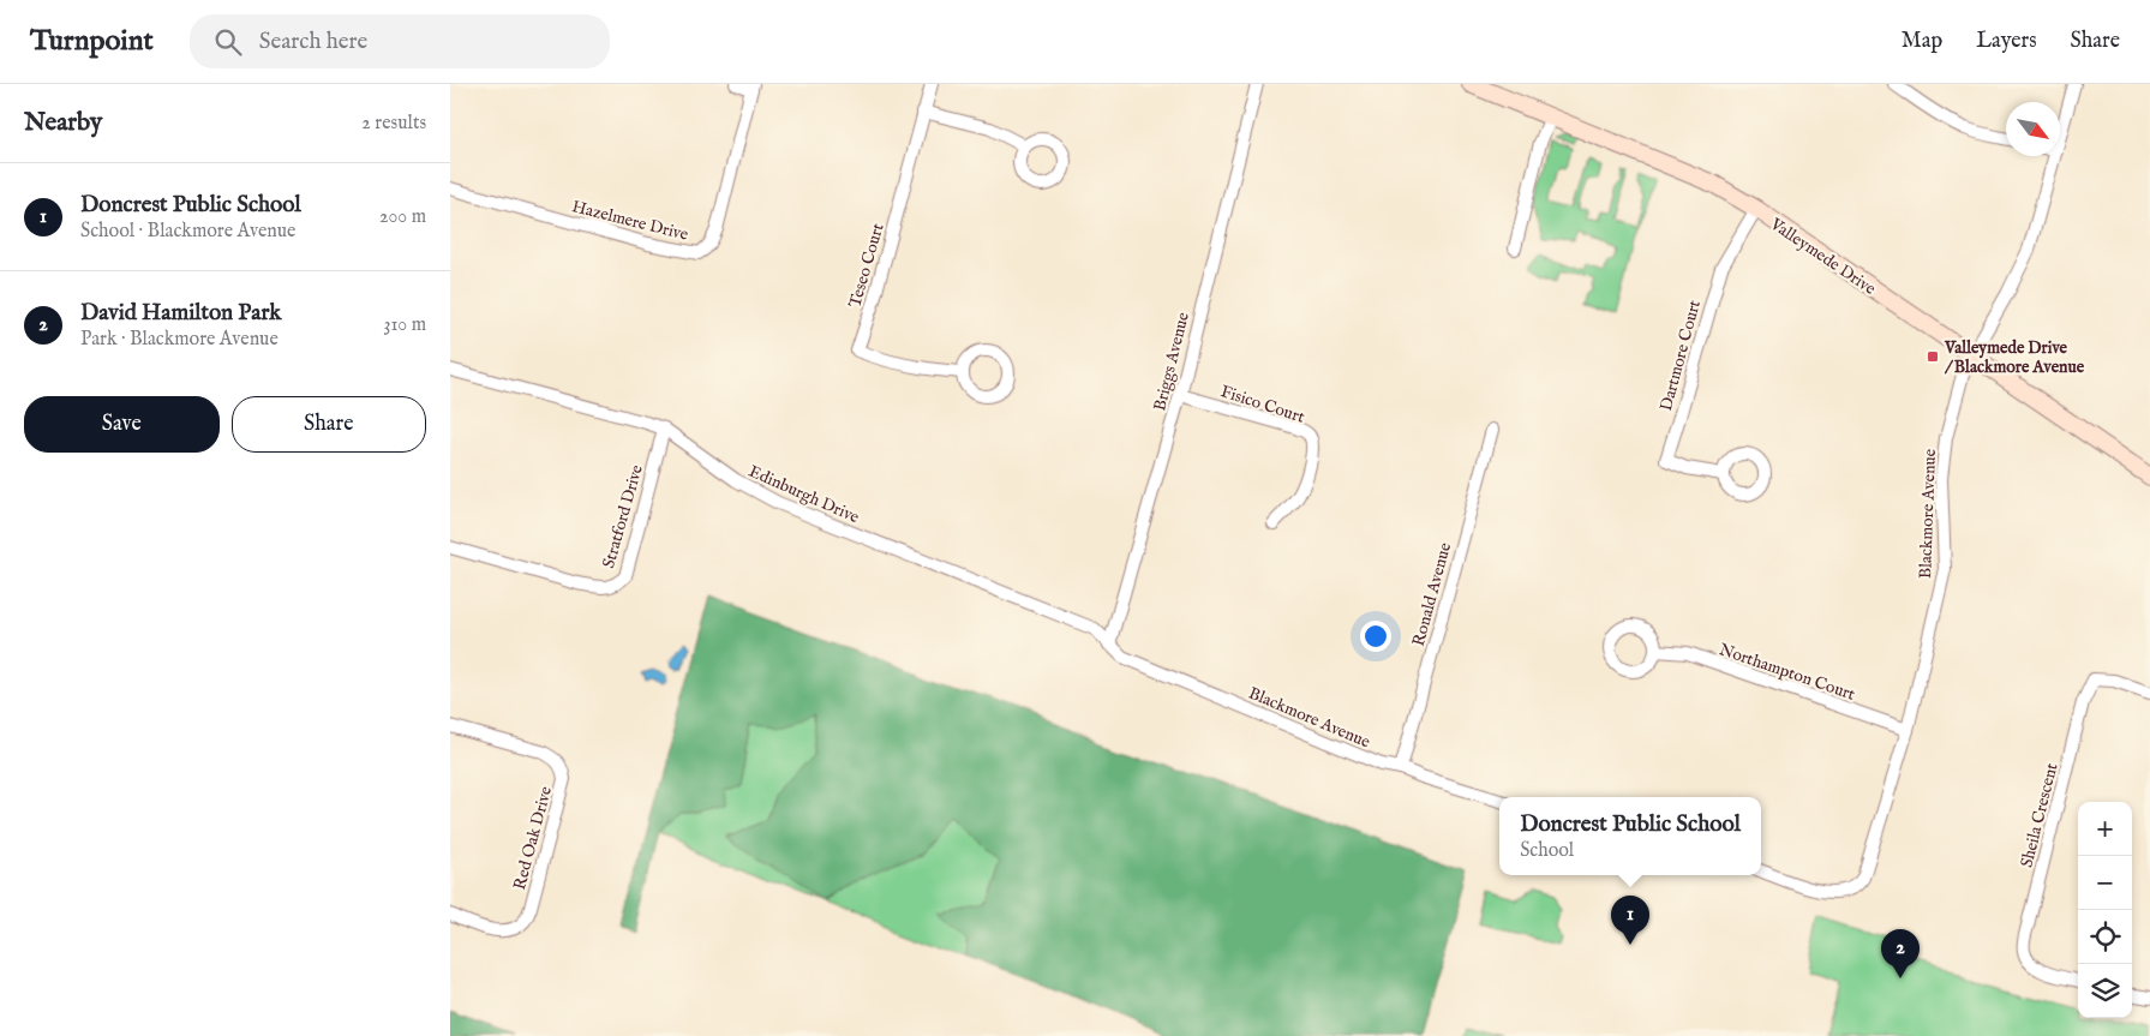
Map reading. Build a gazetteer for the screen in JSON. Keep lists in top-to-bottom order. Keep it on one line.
{"streets":{"street":["Hazelmere Drive","Valleymede Drive","Teseo Court","Dartmore Court","Briggs Avenue","Fisico Court","Edinburgh Drive","Blackmore Avenue","Stratford Drive","Ronald Avenue","Northampton Court","Sheila Crescent","Red Oak Drive"]},"crossings":[["Valleymede Drive","Dartmore Court"],["Valleymede Drive","Blackmore Avenue"],["Briggs Avenue","Fisico Court"],["Briggs Avenue","Edinburgh Drive"],["Briggs Avenue","Blackmore Avenue"],["Edinburgh Drive","Blackmore Avenue"],["Edinburgh Drive","Stratford Drive"],["Blackmore Avenue","Ronald Avenue"],["Blackmore Avenue","Northampton Court"]],"places":{"transit":["Valleymede Drive / Blackmore Avenue"]},"north":"bottom right","page":{"header":"Turnpoint","search":"Search here","nav":["Map","Layers","Share"],"heading":["Nearby","2 results"],"list":[{"mark":"1","name":"Doncrest Public School","note":"School · Blackmore Avenue","value":"200 m"},{"mark":"2","name":"David Hamilton Park","note":"Park · Blackmore Avenue","value":"310 m"}],"buttons":["Save","Share"],"popup":["Doncrest Public School","School"],"map_buttons":["+","−"],"pins":["1","2"]}}
